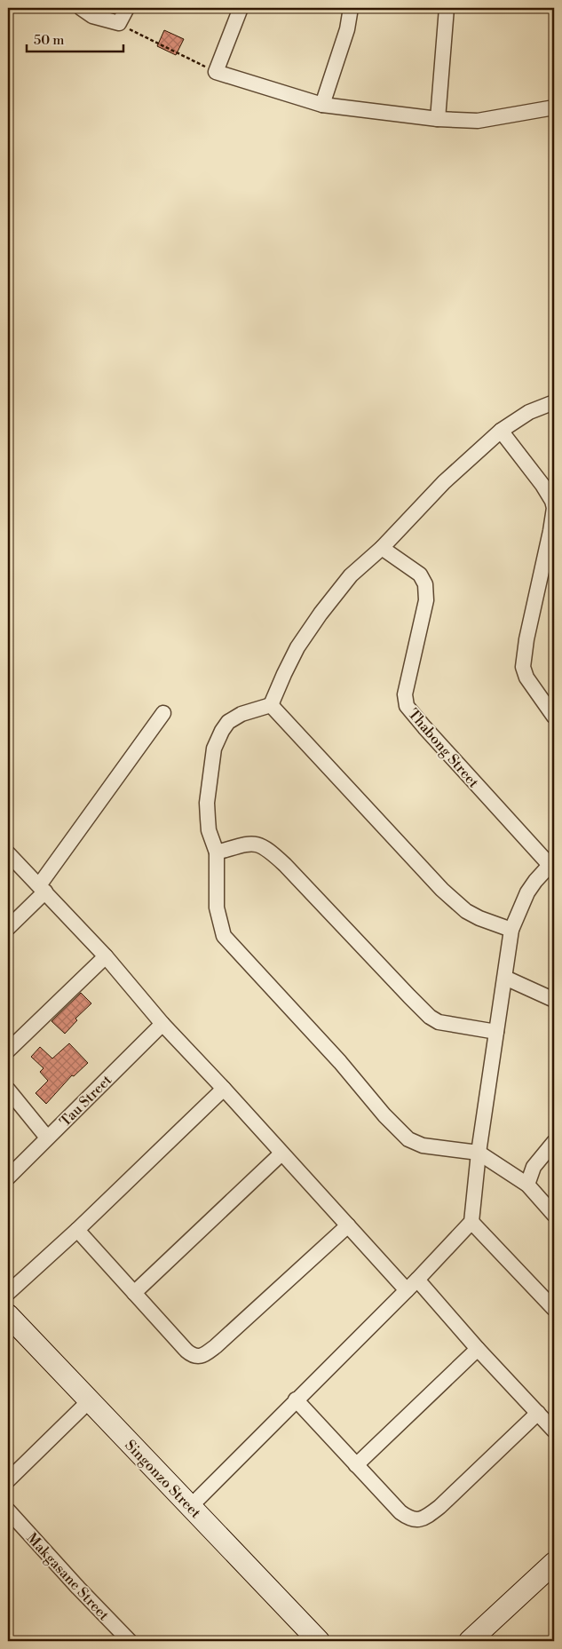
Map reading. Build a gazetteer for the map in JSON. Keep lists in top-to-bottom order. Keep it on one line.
{"streets":{"street":["Thabong Street","Tau Street","Singonzo Street","Makgasane Street"]},"scale_bar":"50 m"}
